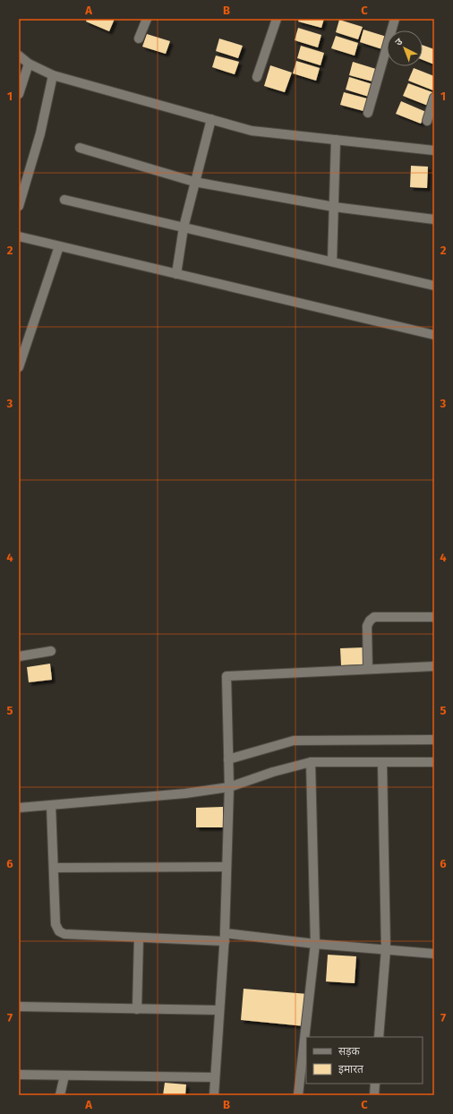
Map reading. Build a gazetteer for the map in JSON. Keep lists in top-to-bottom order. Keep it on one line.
{"legend":["सड़क","इमारत"],"north":"top left","grid":{"columns":["A","B","C"],"rows":["1","2","3","4","5","6","7"]}}
